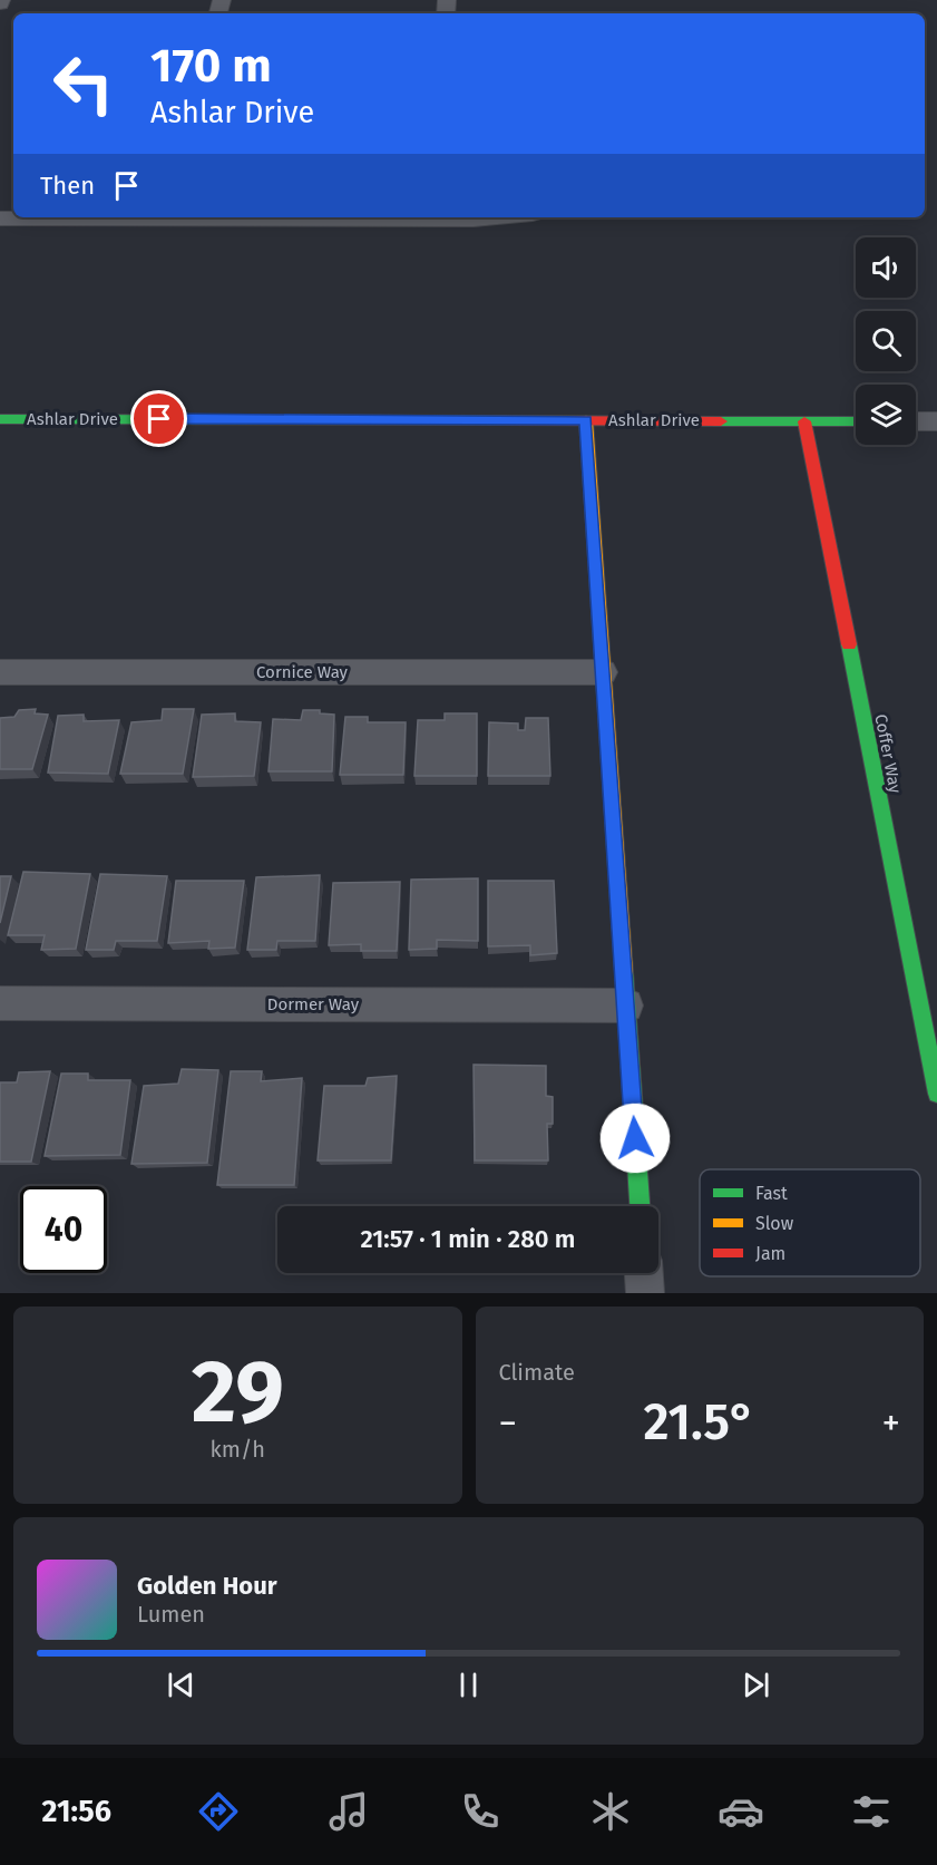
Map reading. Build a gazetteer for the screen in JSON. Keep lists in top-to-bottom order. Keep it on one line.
{"streets":{"street":["Ashlar Drive","Cornice Way","Coffer Way","Dormer Way"]},"crossings":[["Ashlar Drive","Coffer Way"]],"legend":["Fast","Slow","Jam"],"page":{"turn":["170 m","Ashlar Drive"],"then":"Then","limit":"40","trip":"21:57 · 1 min · 280 m","tile":[["29","km/h"],"Climate"],"heat":["−","21.5°","+"],"song":["Golden Hour","Lumen"],"tabs":"21:56"}}
